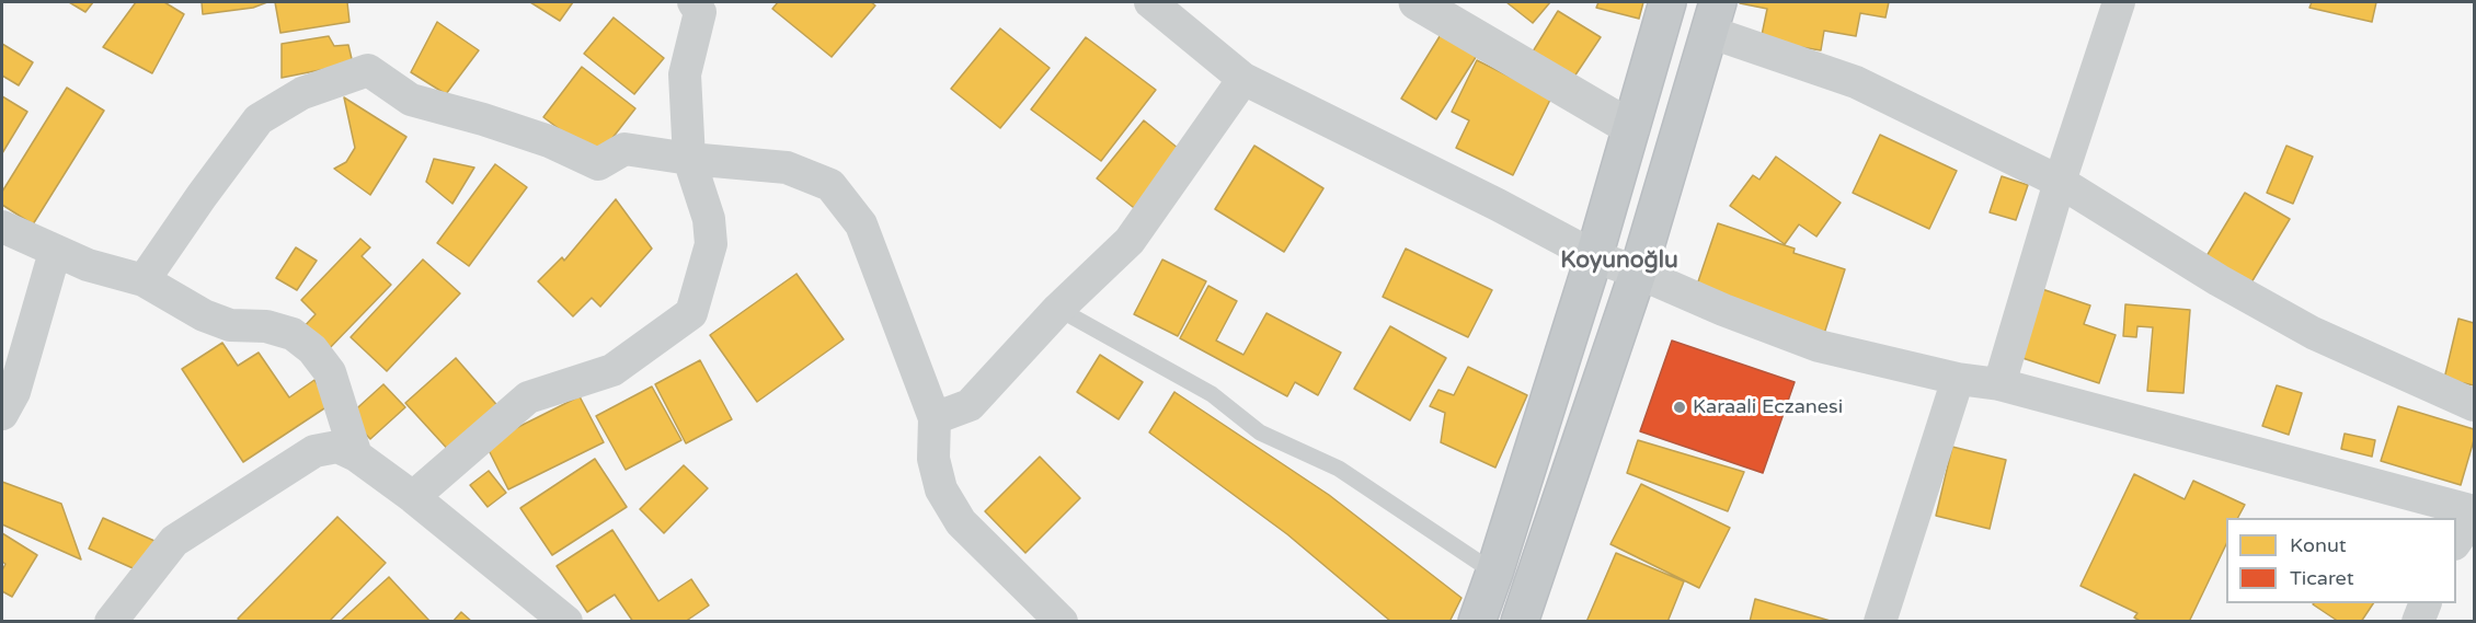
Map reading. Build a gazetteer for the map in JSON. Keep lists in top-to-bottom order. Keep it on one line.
{"districts":["Koyunoğlu"],"places":["Karaali Eczanesi"],"legend":["Konut","Ticaret"]}
